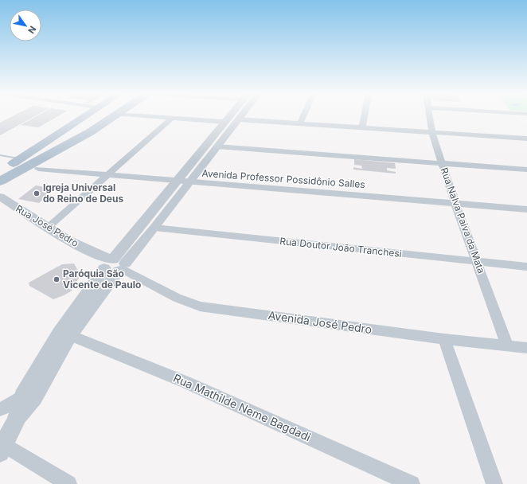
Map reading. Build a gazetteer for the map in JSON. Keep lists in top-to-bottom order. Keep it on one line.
{"streets":{"street":["Avenida Professor Possidônio Salles","Rua Nalva Paiva da Mata","Rua José Pedro","Rua Doutor João Tranchesi","Avenida José Pedro","Rua Mathilde Neme Bagdadi"]},"crossings":[["Avenida Professor Possidônio Salles","Rua Nalva Paiva da Mata"],["Rua Nalva Paiva da Mata","Rua Doutor João Tranchesi"],["Rua Nalva Paiva da Mata","Avenida José Pedro"],["Rua José Pedro","Avenida José Pedro"]],"places":["Igreja Universal do Reino de Deus","Paróquia São Vicente de Paulo"],"north":"bottom right"}
